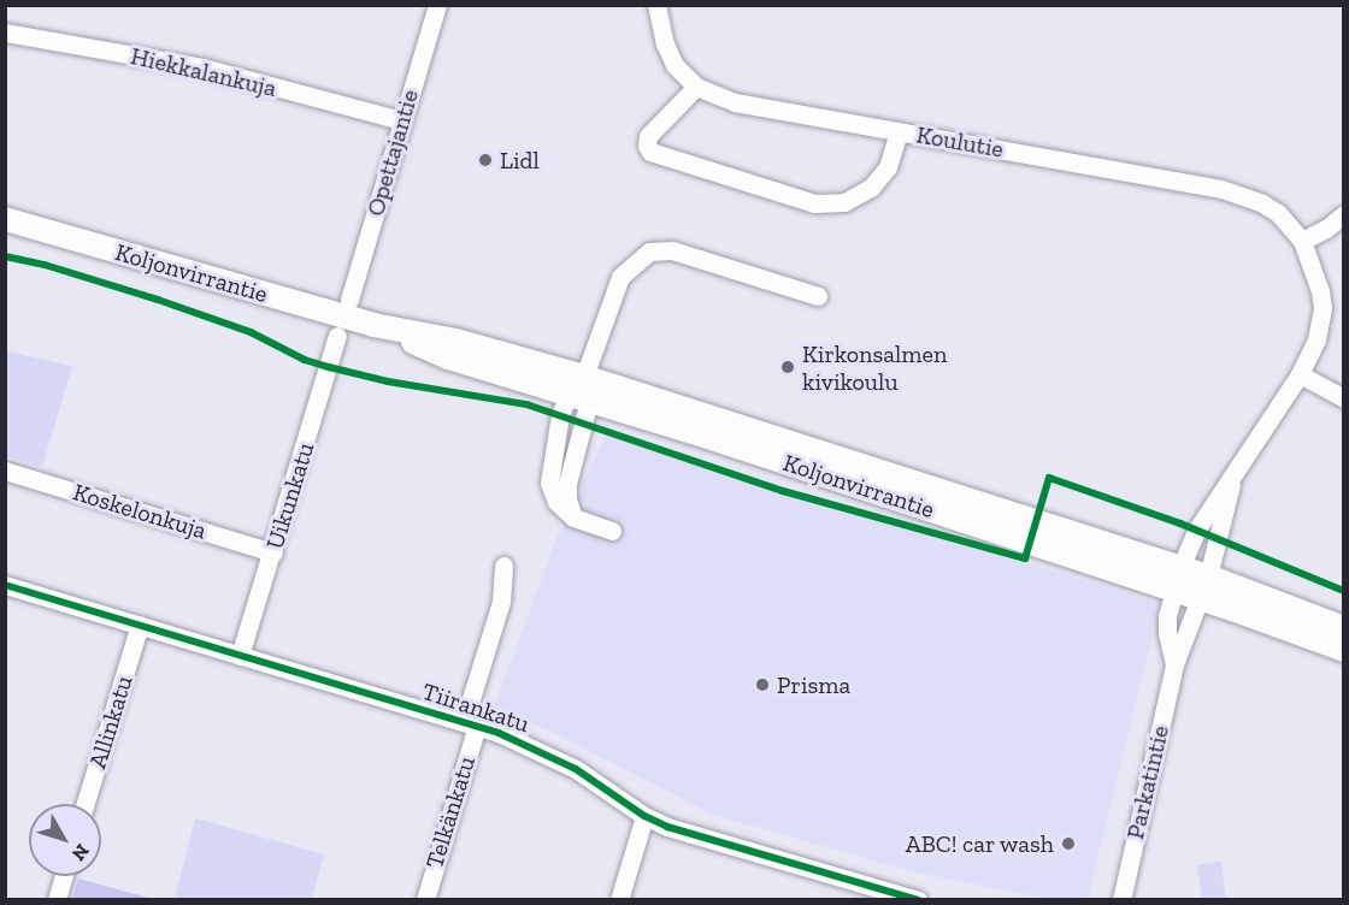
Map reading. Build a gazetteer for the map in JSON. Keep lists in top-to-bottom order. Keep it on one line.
{"streets":{"main road":["Koljonvirrantie"],"street":["Hiekkalankuja","Koulutie","Opettajantie","Uikunkatu","Koskelonkuja","Tiirankatu","Allinkatu","Parkatintie","Telkänkatu"]},"crossings":[["Hiekkalankuja","Opettajantie"],["Koulutie","Parkatintie"],["Koljonvirrantie","Parkatintie"],["Uikunkatu","Koskelonkuja"],["Uikunkatu","Tiirankatu"],["Tiirankatu","Allinkatu"],["Tiirankatu","Telkänkatu"]],"places":["Lidl","Kirkonsalmen kivikoulu","Prisma","ABC! car wash"],"north":"bottom right"}
